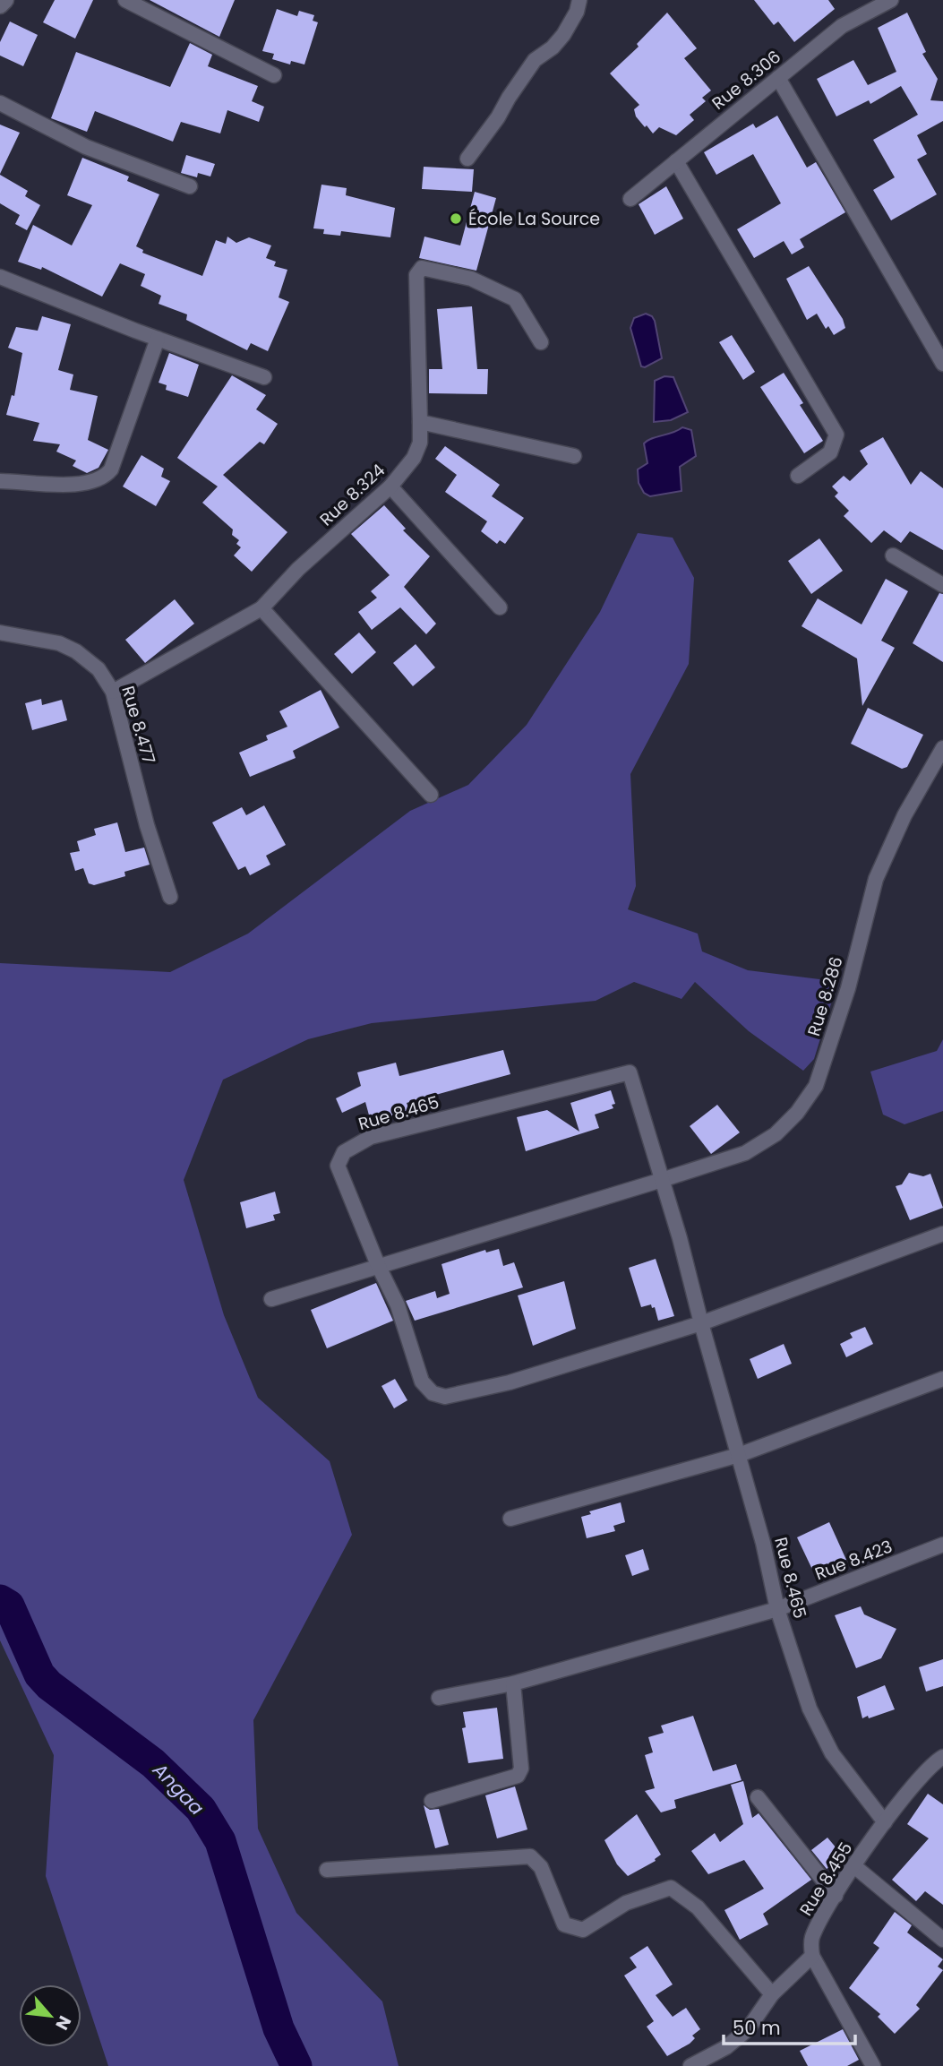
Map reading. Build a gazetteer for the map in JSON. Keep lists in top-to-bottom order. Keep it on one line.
{"streets":{"street":["Rue 8.306","Rue 8.324","Rue 8.477","Rue 8.286","Rue 8.465","Rue 8.423","Rue 8.455"]},"crossings":[["Rue 8.324","Rue 8.477"],["Rue 8.286","Rue 8.465"],["Rue 8.465","Rue 8.423"],["Rue 8.465","Rue 8.455"]],"water":["Angaa"],"places":["École La Source"],"scale_bar":"50 m","north":"bottom right"}
